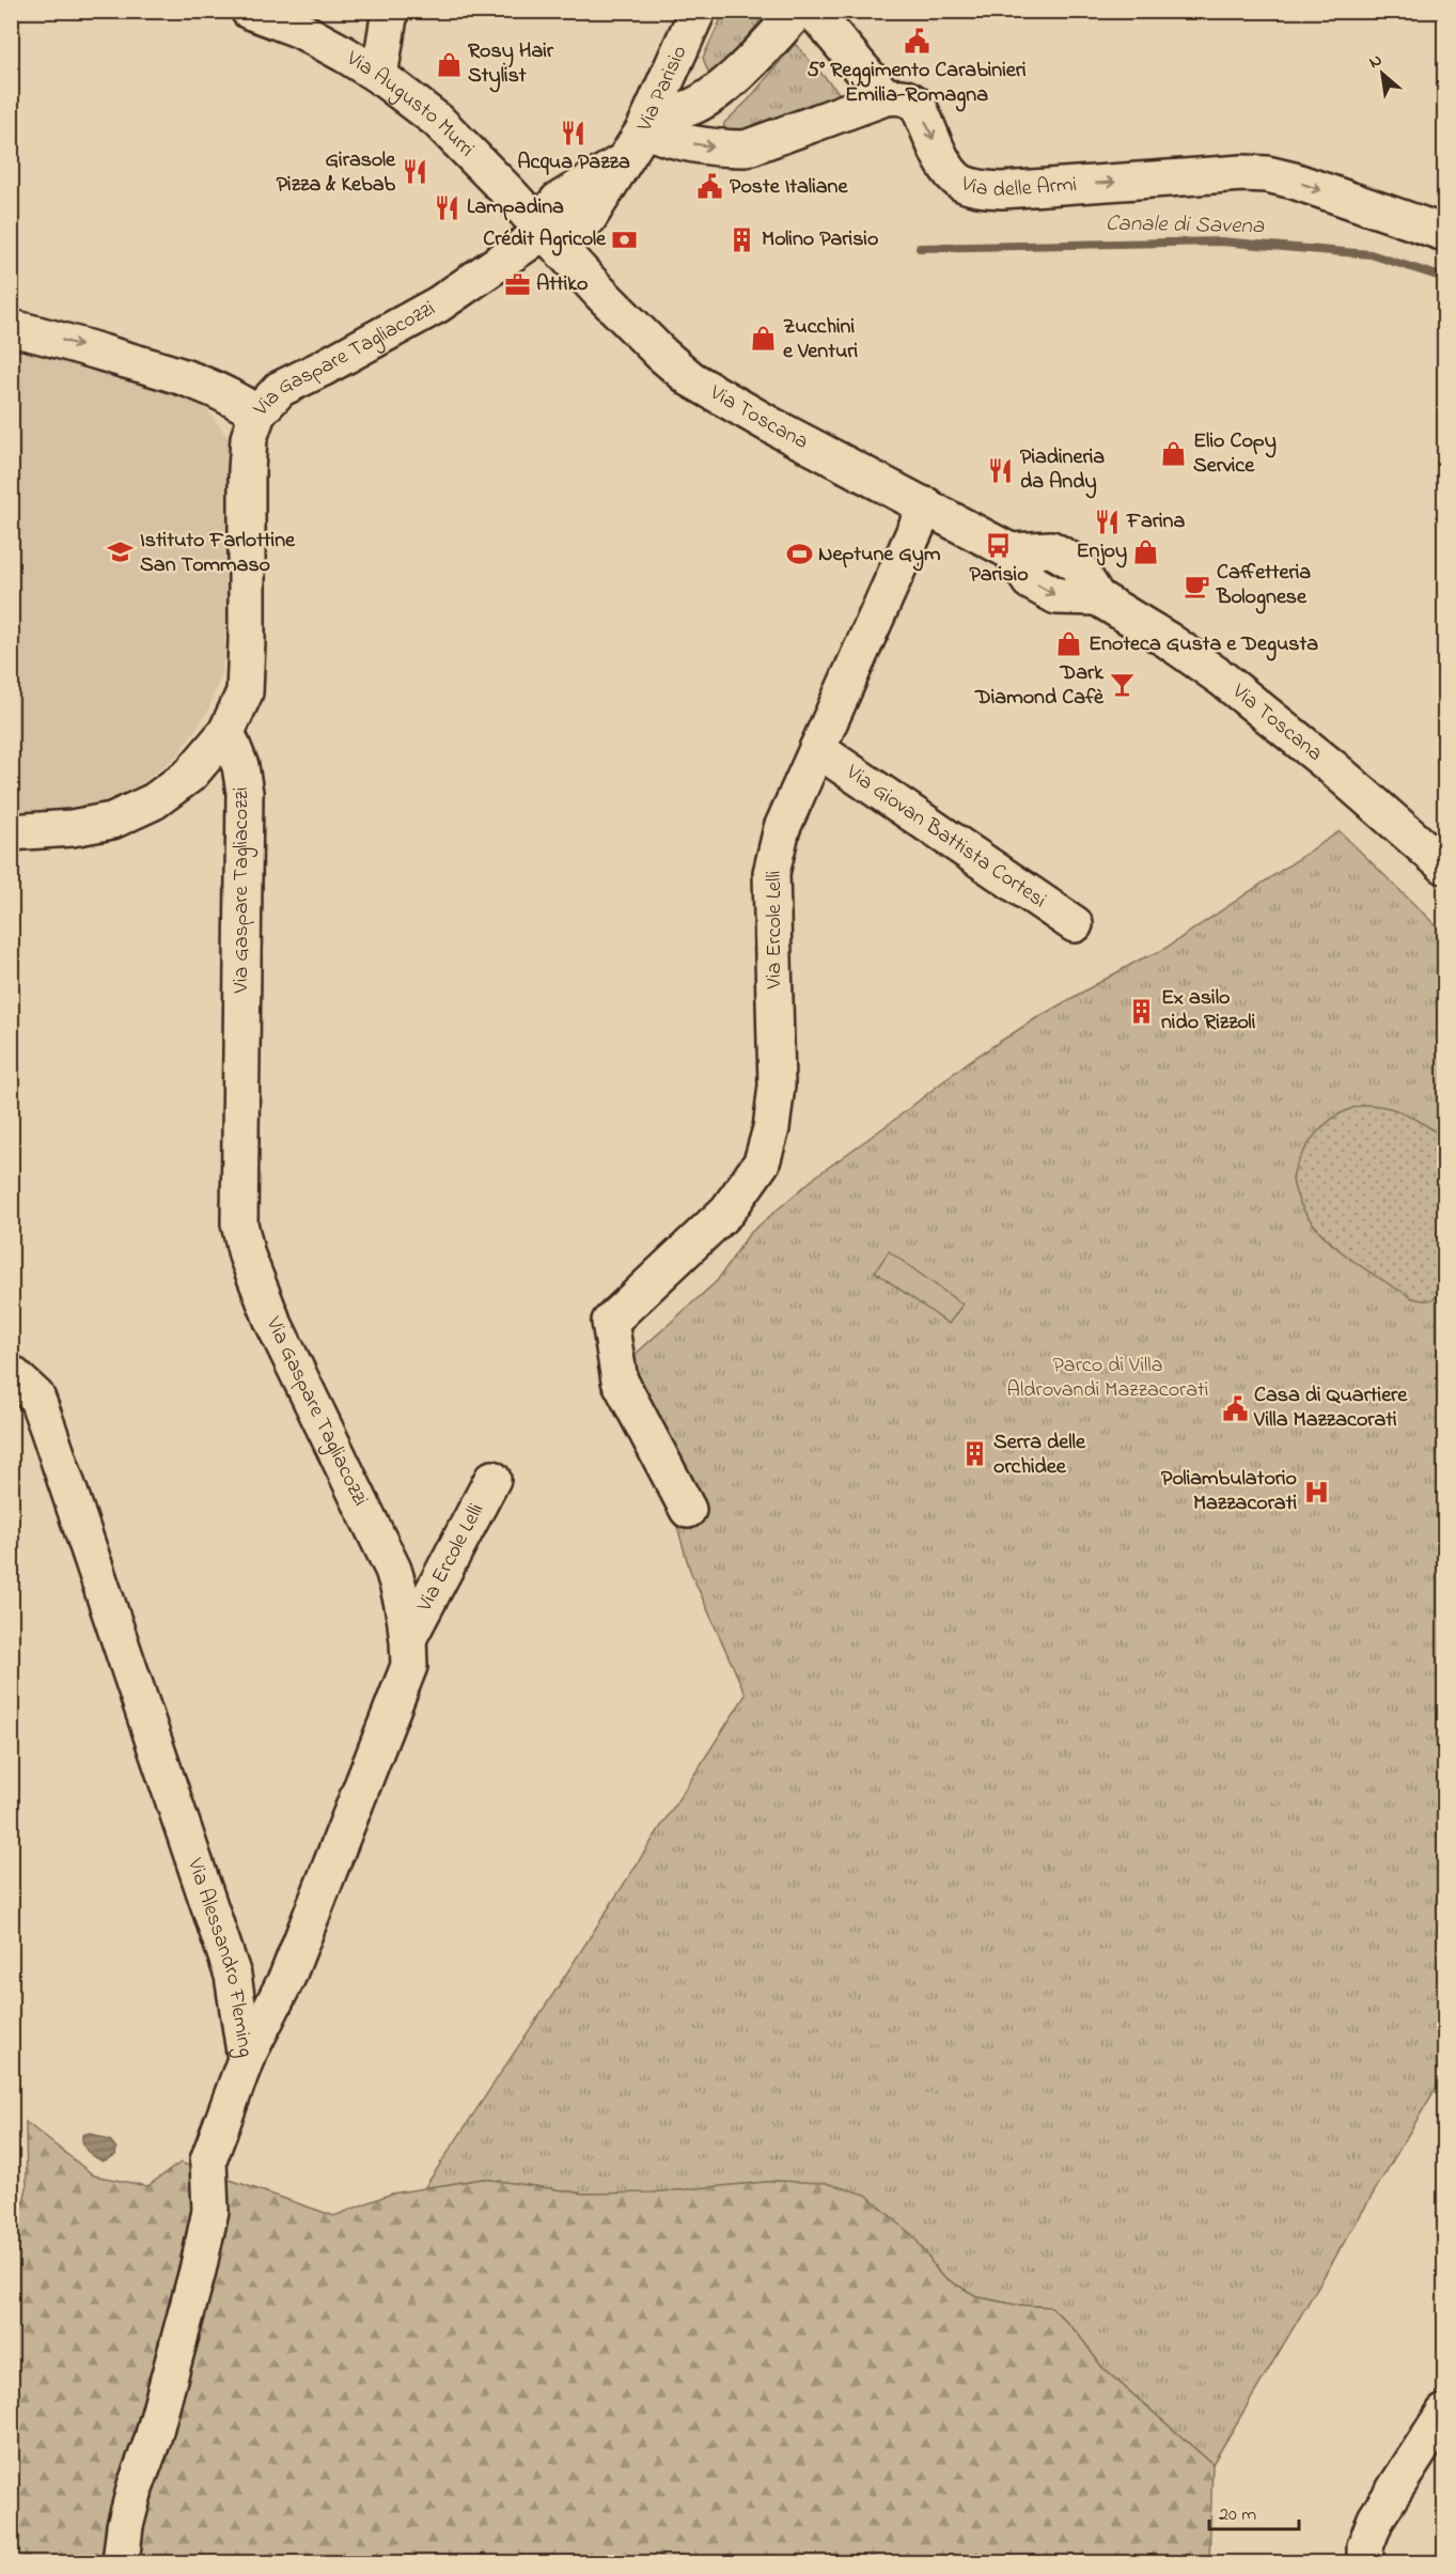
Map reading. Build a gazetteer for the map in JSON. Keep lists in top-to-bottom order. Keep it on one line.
{"streets":{"street":["Via Parisio","Via Augusto Murri","Via delle Armi","Via Gaspare Tagliacozzi","Via Toscana","Via Giovan Battista Cortesi","Via Ercole Lelli","Via Alessandro Fleming"]},"crossings":[["Via Parisio","Via Augusto Murri"],["Via Parisio","Via Gaspare Tagliacozzi"],["Via Parisio","Via Toscana"],["Via Augusto Murri","Via Gaspare Tagliacozzi"],["Via Augusto Murri","Via Toscana"],["Via Gaspare Tagliacozzi","Via Toscana"],["Via Gaspare Tagliacozzi","Via Ercole Lelli"],["Via Gaspare Tagliacozzi","Via Alessandro Fleming"],["Via Toscana","Via Ercole Lelli"],["Via Giovan Battista Cortesi","Via Ercole Lelli"]],"one_way":["Via delle Armi"],"water":["Canale di Savena"],"parks":["Parco di Villa Aldrovandi Mazzacorati"],"places":{"public building":["5° Reggimento Carabinieri Emilia-Romagna","Poste Italiane","Casa di Quartiere Villa Mazzacorati"],"shop":["Rosy Hair Stylist","Zucchini e Venturi","Elio Copy Service","Enjoy","Enoteca Gusta e Degusta"],"restaurant":["Acqua Pazza","Girasole Pizza & Kebab","Lampadina","Piadineria da Andy","Farina"],"bank":["Crédit Agricole"],"building":["Molino Parisio","Ex asilo nido Rizzoli","Serra delle orchidee"],"office":["Attiko"],"bus stop":["Parisio"],"school or university":["Istituto Farlottine San Tommaso"],"sports":["Neptune Gym"],"cafe":["Caffetteria Bolognese"],"bar":["Dark Diamond Cafè"],"hospital":["Poliambulatorio Mazzacorati"]},"scale_bar":"20 m","north":"top left"}
